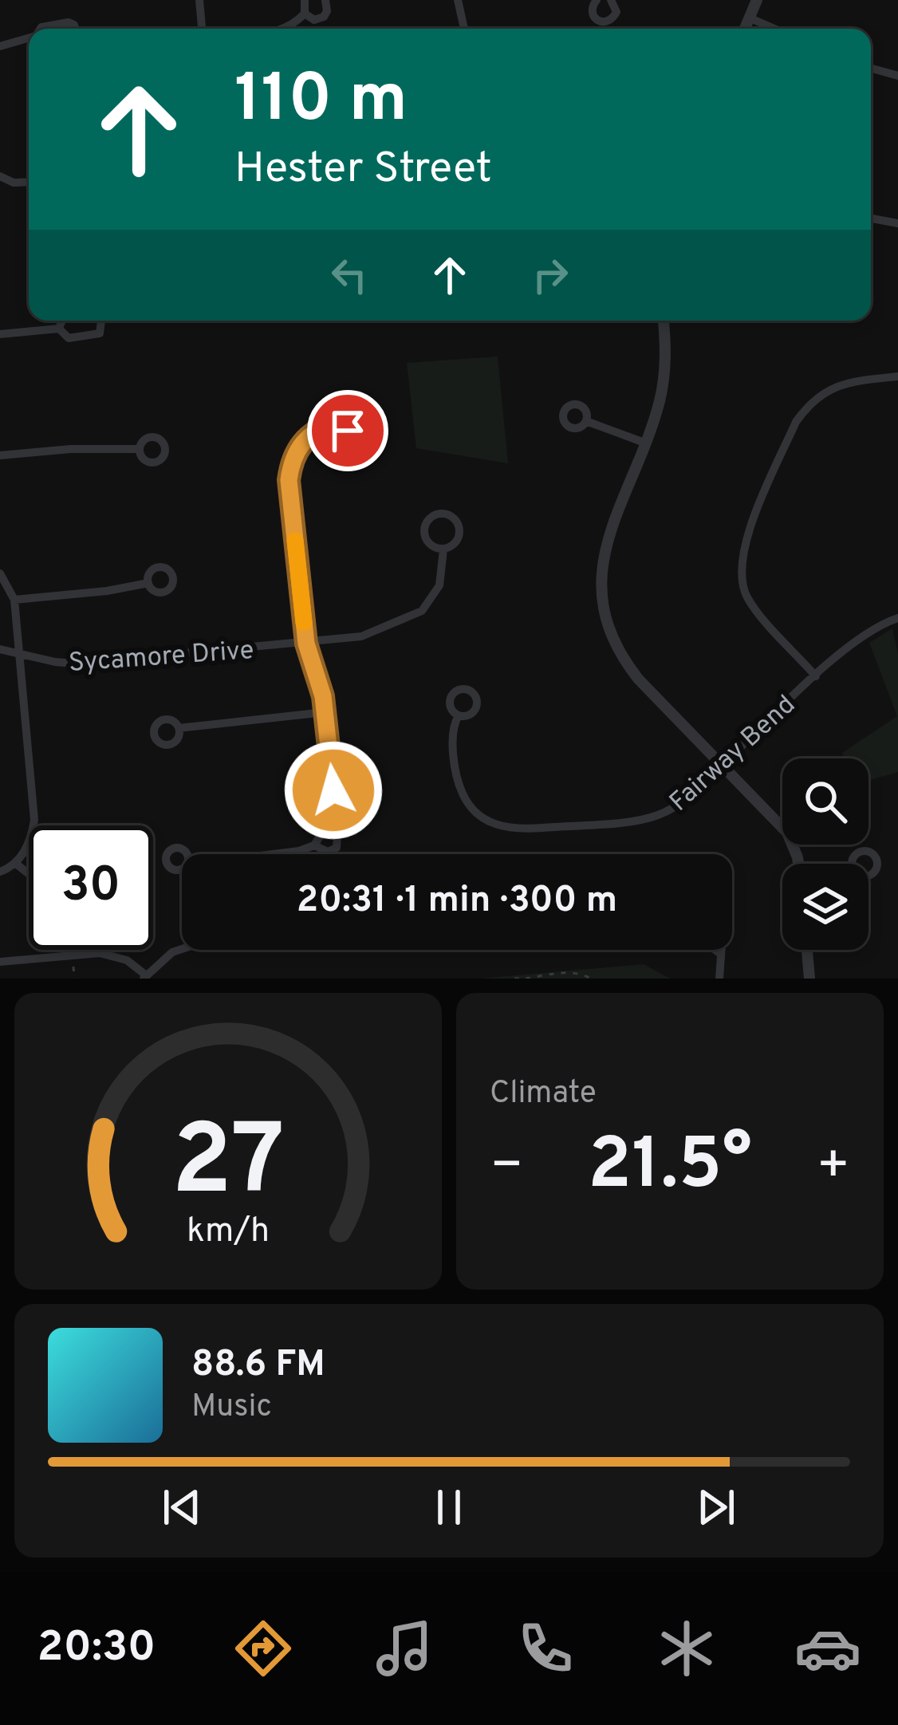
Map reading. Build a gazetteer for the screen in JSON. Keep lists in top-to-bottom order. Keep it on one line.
{"streets":{"street":["Sycamore Drive","Fairway Bend"]},"page":{"turn":["110 m","Hester Street"],"limit":"30","trip":"20:31 · 1 min · 300 m","tile":"Climate","heat":["−","21.5°","+"],"song":["88.6 FM","Music"],"tabs":"20:30","gauge":["27","km/h"]}}
